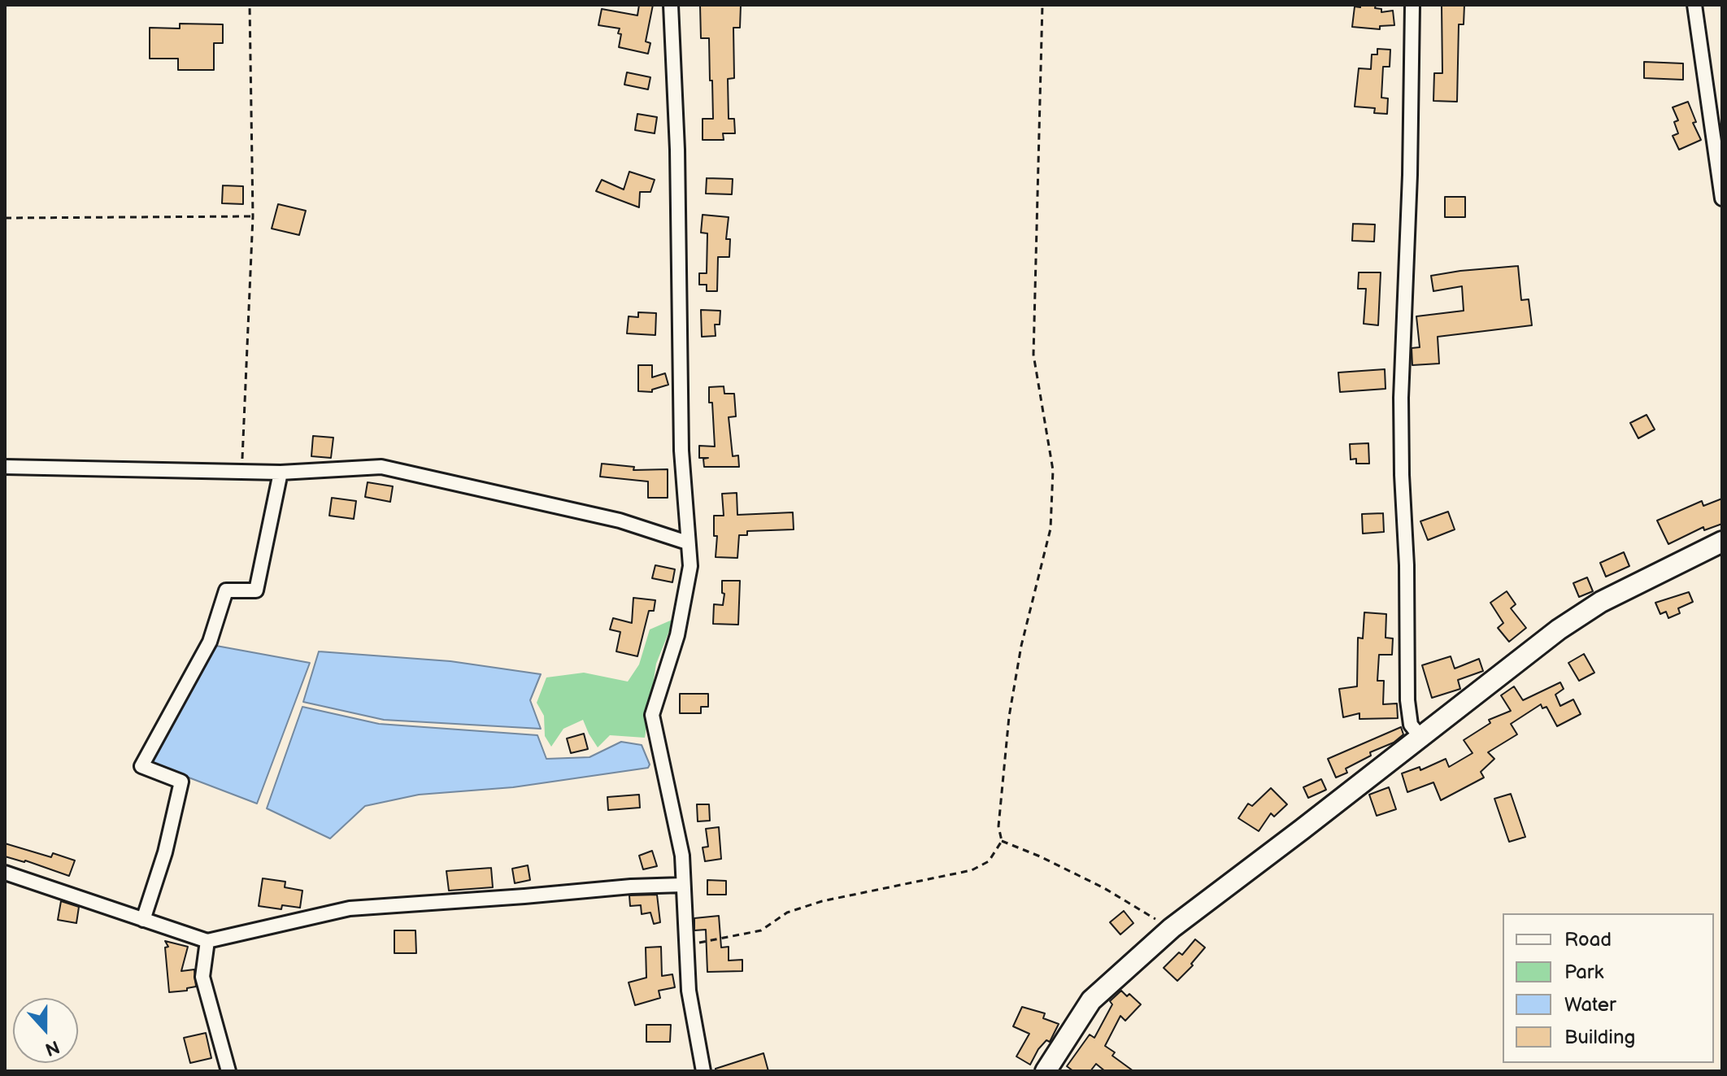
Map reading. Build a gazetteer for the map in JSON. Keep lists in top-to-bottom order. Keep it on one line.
{"legend":["Road","Park","Water","Building"],"north":"bottom"}
